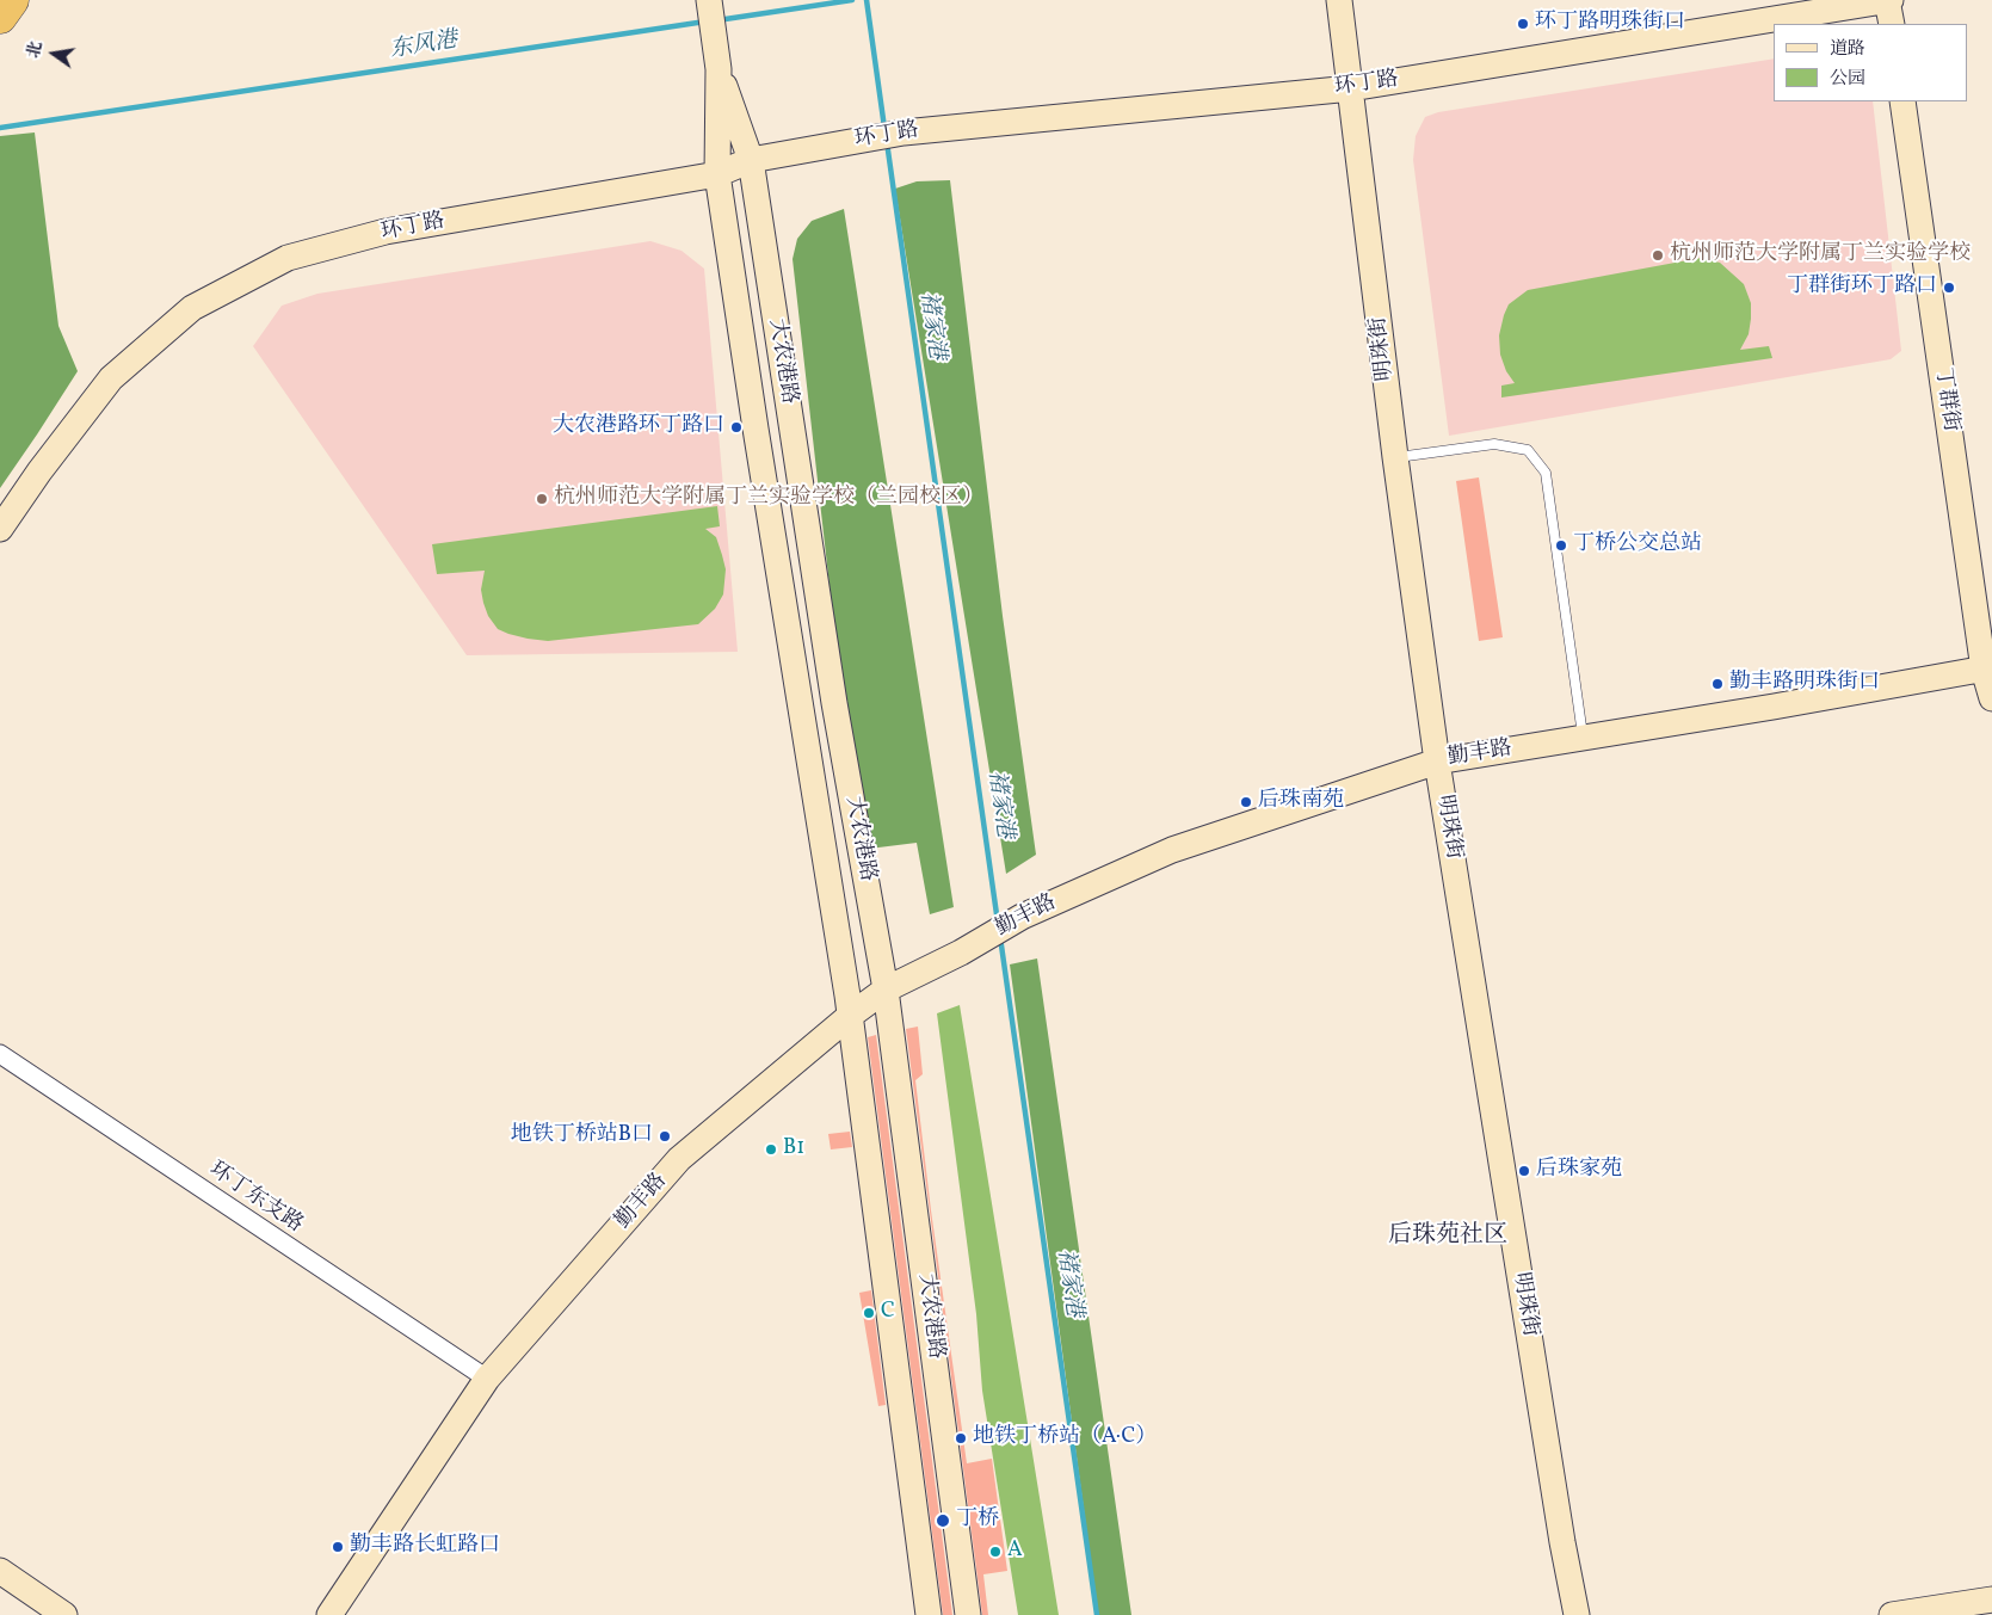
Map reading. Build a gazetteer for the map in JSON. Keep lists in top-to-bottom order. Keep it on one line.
{"streets":{"main road":["环丁路","明珠街","大农港路","丁群街","勤丰路"],"street":["环丁东支路"]},"crossings":[["环丁路","明珠街"],["环丁路","大农港路"],["明珠街","勤丰路"],["大农港路","勤丰路"],["丁群街","勤丰路"],["勤丰路","环丁东支路"]],"districts":["后珠苑社区"],"water":["东风港","褚家港"],"places":["环丁路明珠街口","杭州师范大学附属丁兰实验学校","丁群街环丁路口","大农港路环丁路口","杭州师范大学附属丁兰实验学校（兰园校区）","丁桥公交总站","勤丰路明珠街口","后珠南苑","地铁丁桥站B口","B1","后珠家苑","C","地铁丁桥站（A·C）","丁桥","勤丰路长虹路口","A"],"legend":["道路","公园"],"north":"left"}
